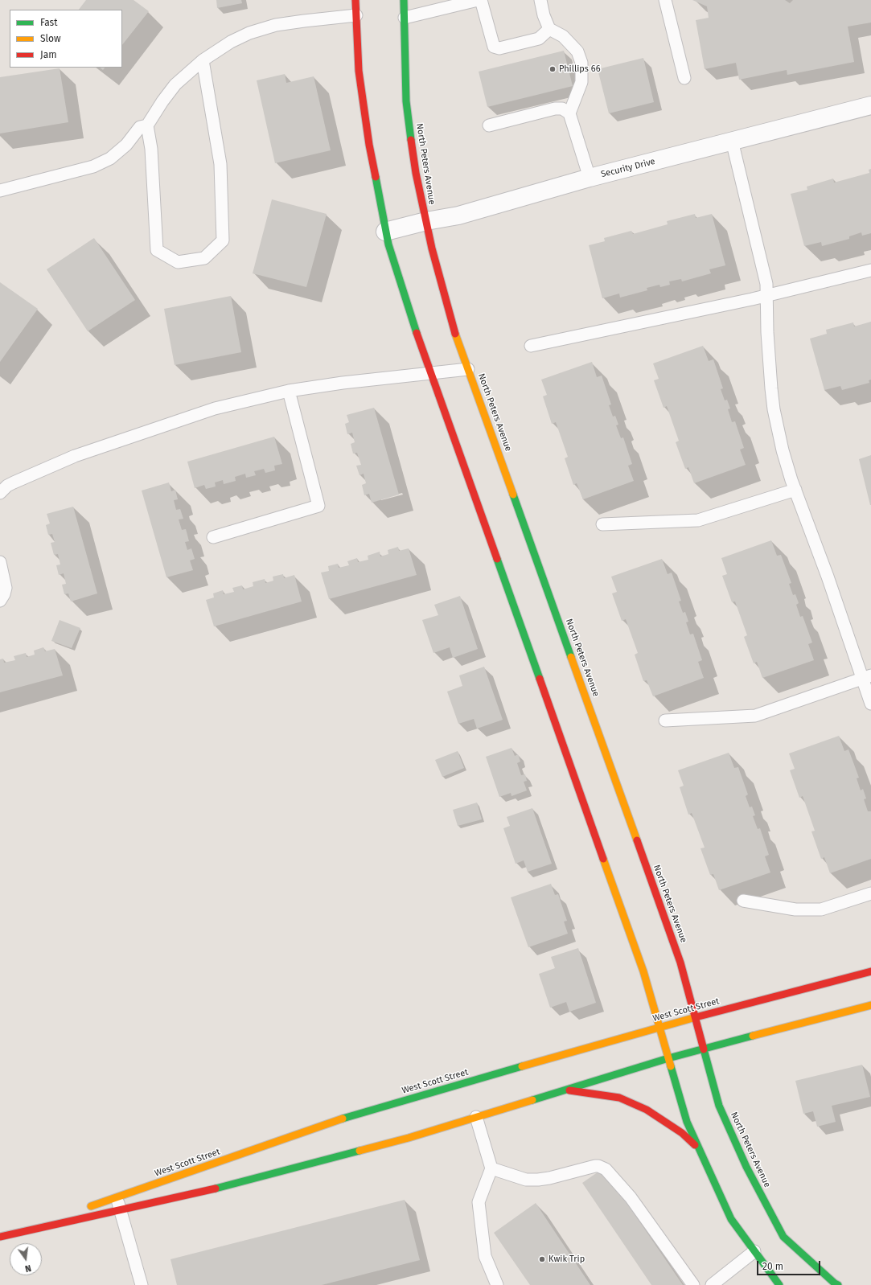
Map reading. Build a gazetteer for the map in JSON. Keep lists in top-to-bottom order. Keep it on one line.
{"streets":{"main road":["North Peters Avenue","West Scott Street"],"street":["Security Drive"]},"crossings":[["North Peters Avenue","Security Drive"],["North Peters Avenue","West Scott Street"]],"places":["Phillips 66","Kwik Trip"],"legend":["Fast","Slow","Jam"],"scale_bar":"20 m","north":"bottom"}
